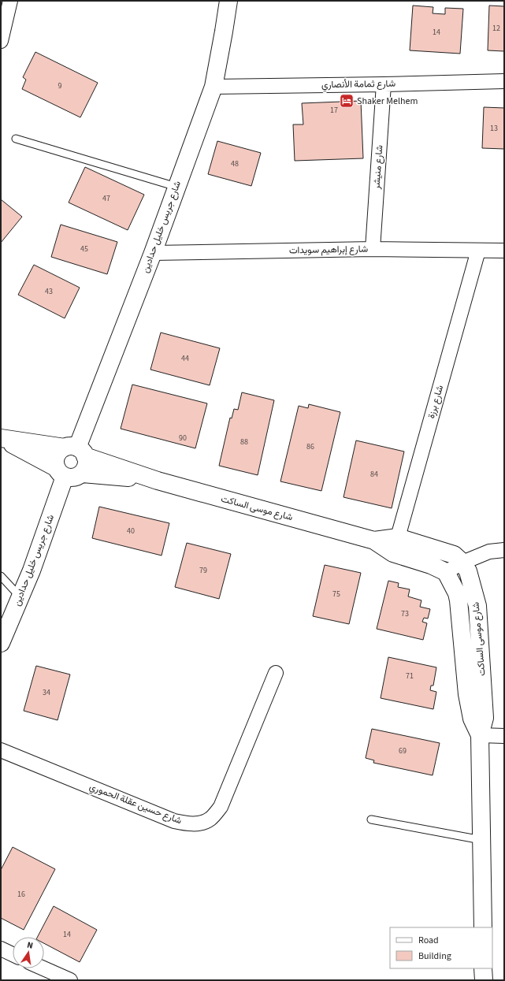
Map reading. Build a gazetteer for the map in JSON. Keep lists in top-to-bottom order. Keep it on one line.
{"streets":{"street":["شارع ثمامة الأنصاري","شارع منيشر","شارع جريس خليل حدادين","شارع إبراهيم سويدات","شارع برزة","شارع موسى الساكت","شارع حسين عقلة الحموري"]},"crossings":[["شارع ثمامة الأنصاري","شارع منيشر"],["شارع ثمامة الأنصاري","شارع جريس خليل حدادين"],["شارع منيشر","شارع إبراهيم سويدات"],["شارع جريس خليل حدادين","شارع إبراهيم سويدات"],["شارع جريس خليل حدادين","شارع موسى الساكت"],["شارع إبراهيم سويدات","شارع برزة"],["شارع برزة","شارع موسى الساكت"]],"places":{"hotel":["Shaker Melhem"]},"house_numbers":["12","14","9","17","13","48","47","45","43","44","90","88","86","84","40","79","75","73","71","34","69","16","14"],"legend":["Road","Building"],"north":"top"}
